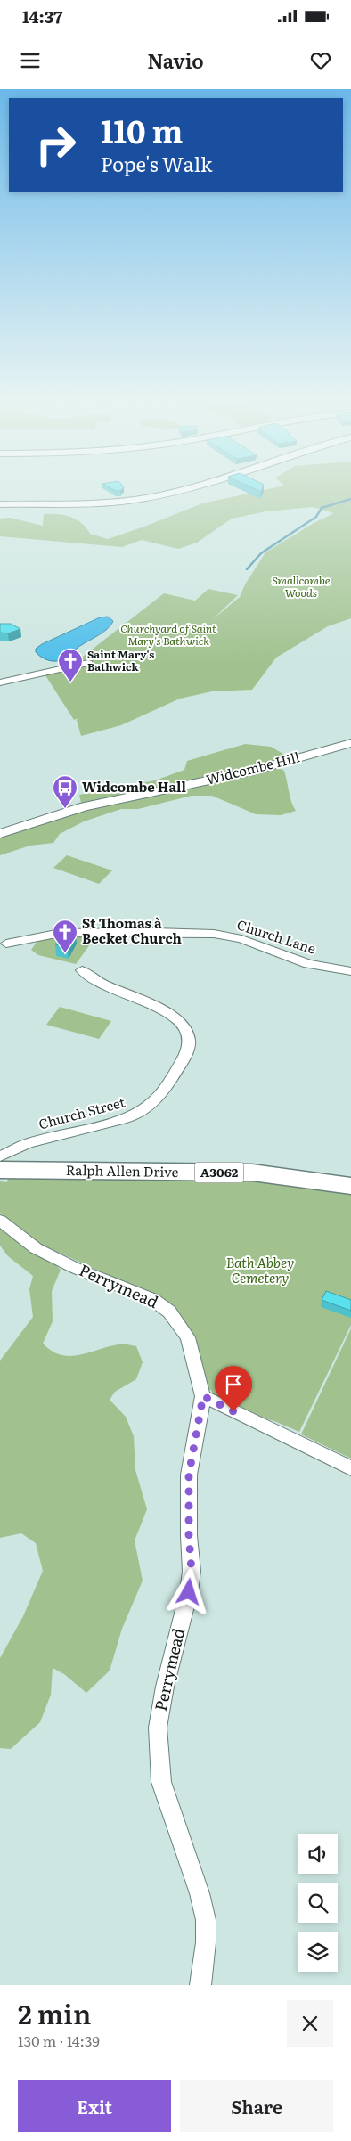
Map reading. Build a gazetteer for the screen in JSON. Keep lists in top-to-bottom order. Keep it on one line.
{"streets":{"main road":["Ralph Allen Drive","A3062"],"street":["Widcombe Hill","Church Lane","Church Street","Perrymead"]},"parks":["Smallcombe Woods","Churchyard of Saint Mary's Bathwick","Bath Abbey Cemetery"],"places":{"church":["Saint Mary's Bathwick","St Thomas à Becket Church"],"bus stop":["Widcombe Hall"]},"page":{"status":"14:37","header":"Navio","turn":["110 m","Pope's Walk"],"heading":["2 min","130 m · 14:39"],"buttons":["Exit","Share"]}}
